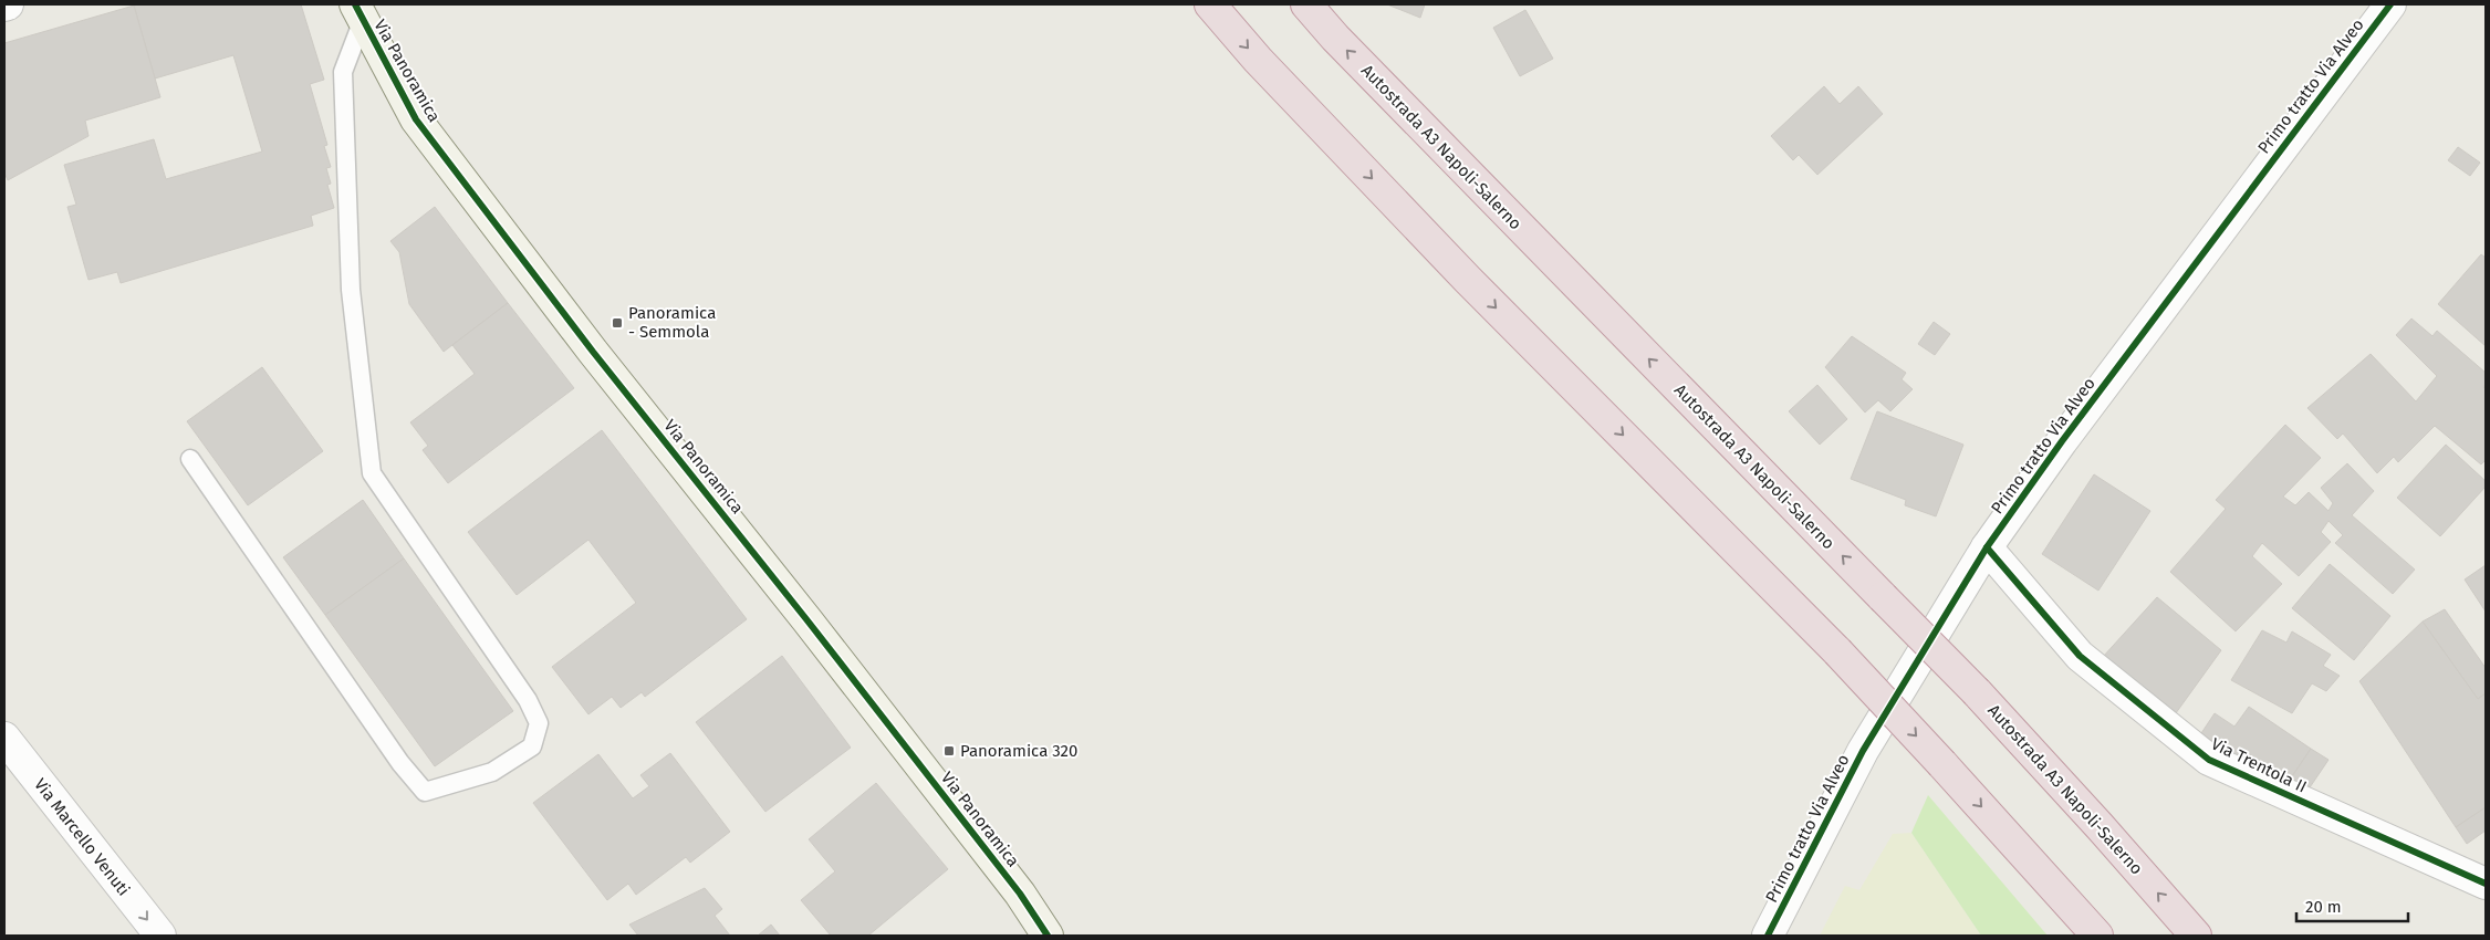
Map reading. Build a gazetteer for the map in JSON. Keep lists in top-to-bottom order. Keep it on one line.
{"streets":{"highway":["Autostrada A3 Napoli-Salerno"],"street":["Via Panoramica","Primo tratto Via Alveo","Via Trentola II","Via Marcello Venuti"]},"crossings":[["Primo tratto Via Alveo","Via Trentola II"]],"one_way":["Via Marcello Venuti"],"places":{"transit":["Panoramica - Semmola","Panoramica 320"]},"scale_bar":"20 m"}
